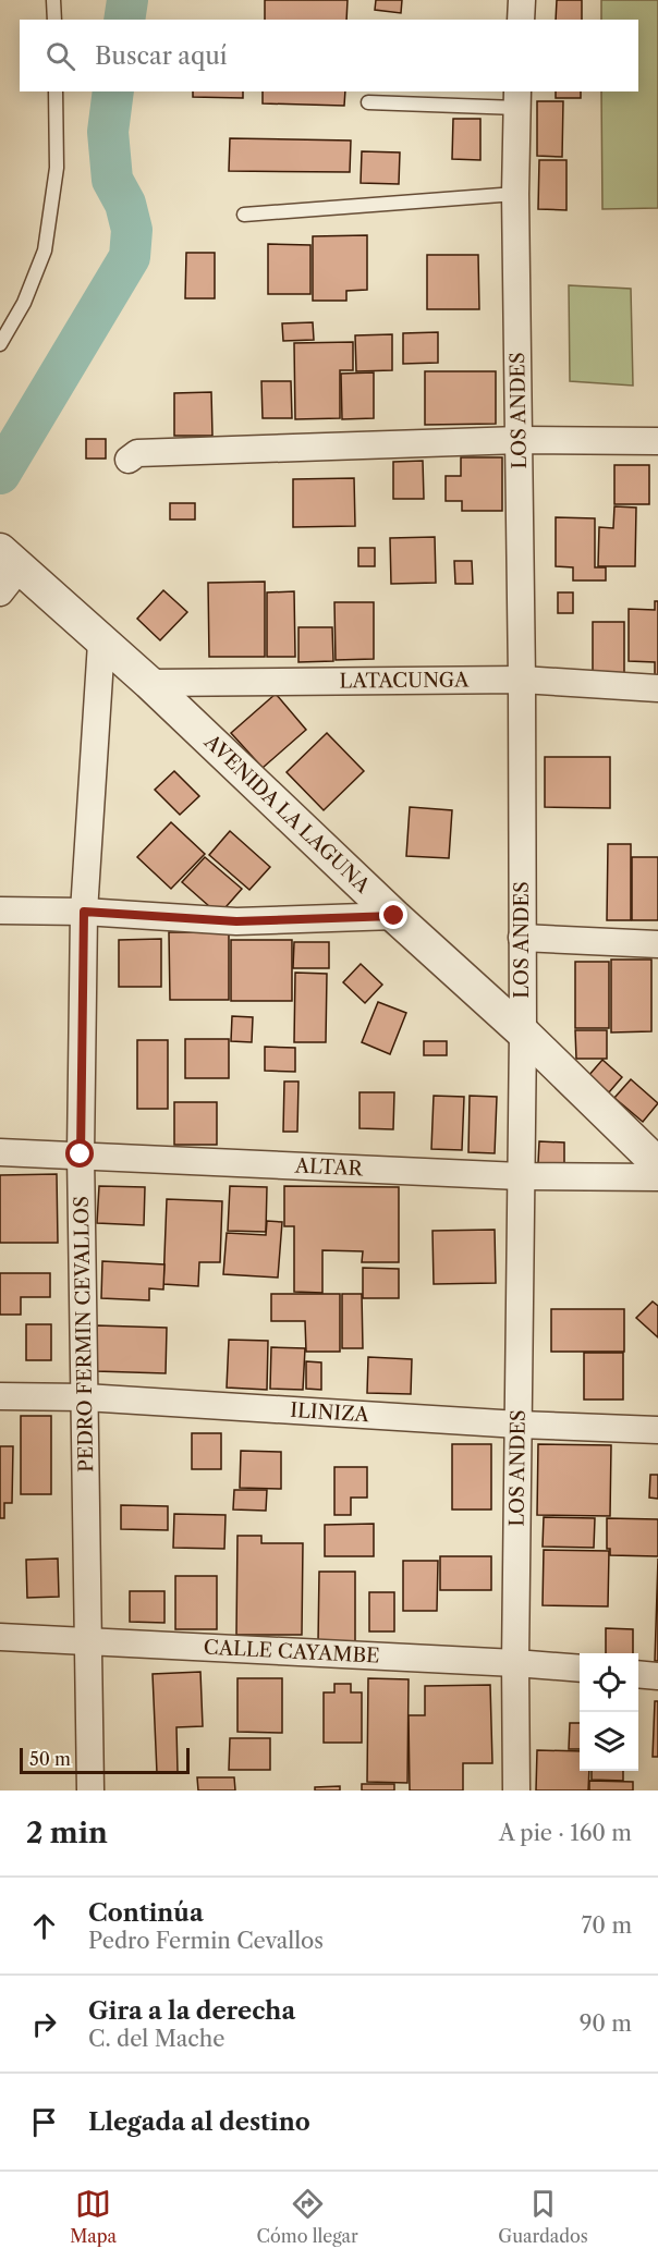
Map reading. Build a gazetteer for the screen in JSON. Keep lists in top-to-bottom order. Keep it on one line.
{"streets":{"street":["LOS ANDES","LATACUNGA","AVENIDA LA LAGUNA","ALTAR","PEDRO FERMIN CEVALLOS","ILINIZA","CALLE CAYAMBE"]},"crossings":[["LOS ANDES","LATACUNGA"],["LOS ANDES","AVENIDA LA LAGUNA"],["LOS ANDES","ALTAR"],["LOS ANDES","ILINIZA"],["LOS ANDES","CALLE CAYAMBE"],["LATACUNGA","AVENIDA LA LAGUNA"],["AVENIDA LA LAGUNA","PEDRO FERMIN CEVALLOS"],["ALTAR","PEDRO FERMIN CEVALLOS"],["PEDRO FERMIN CEVALLOS","ILINIZA"],["PEDRO FERMIN CEVALLOS","CALLE CAYAMBE"]],"scale_bar":"50 m","page":{"search":"Buscar aquí","scale":"50 m","heading":["2 min","A pie · 160 m"],"list":[["Continúa","Pedro Fermin Cevallos","70 m"],["Gira a la derecha","C. del Mache","90 m"],"Llegada al destino"],"nav":["Mapa","Cómo llegar","Guardados"]}}
